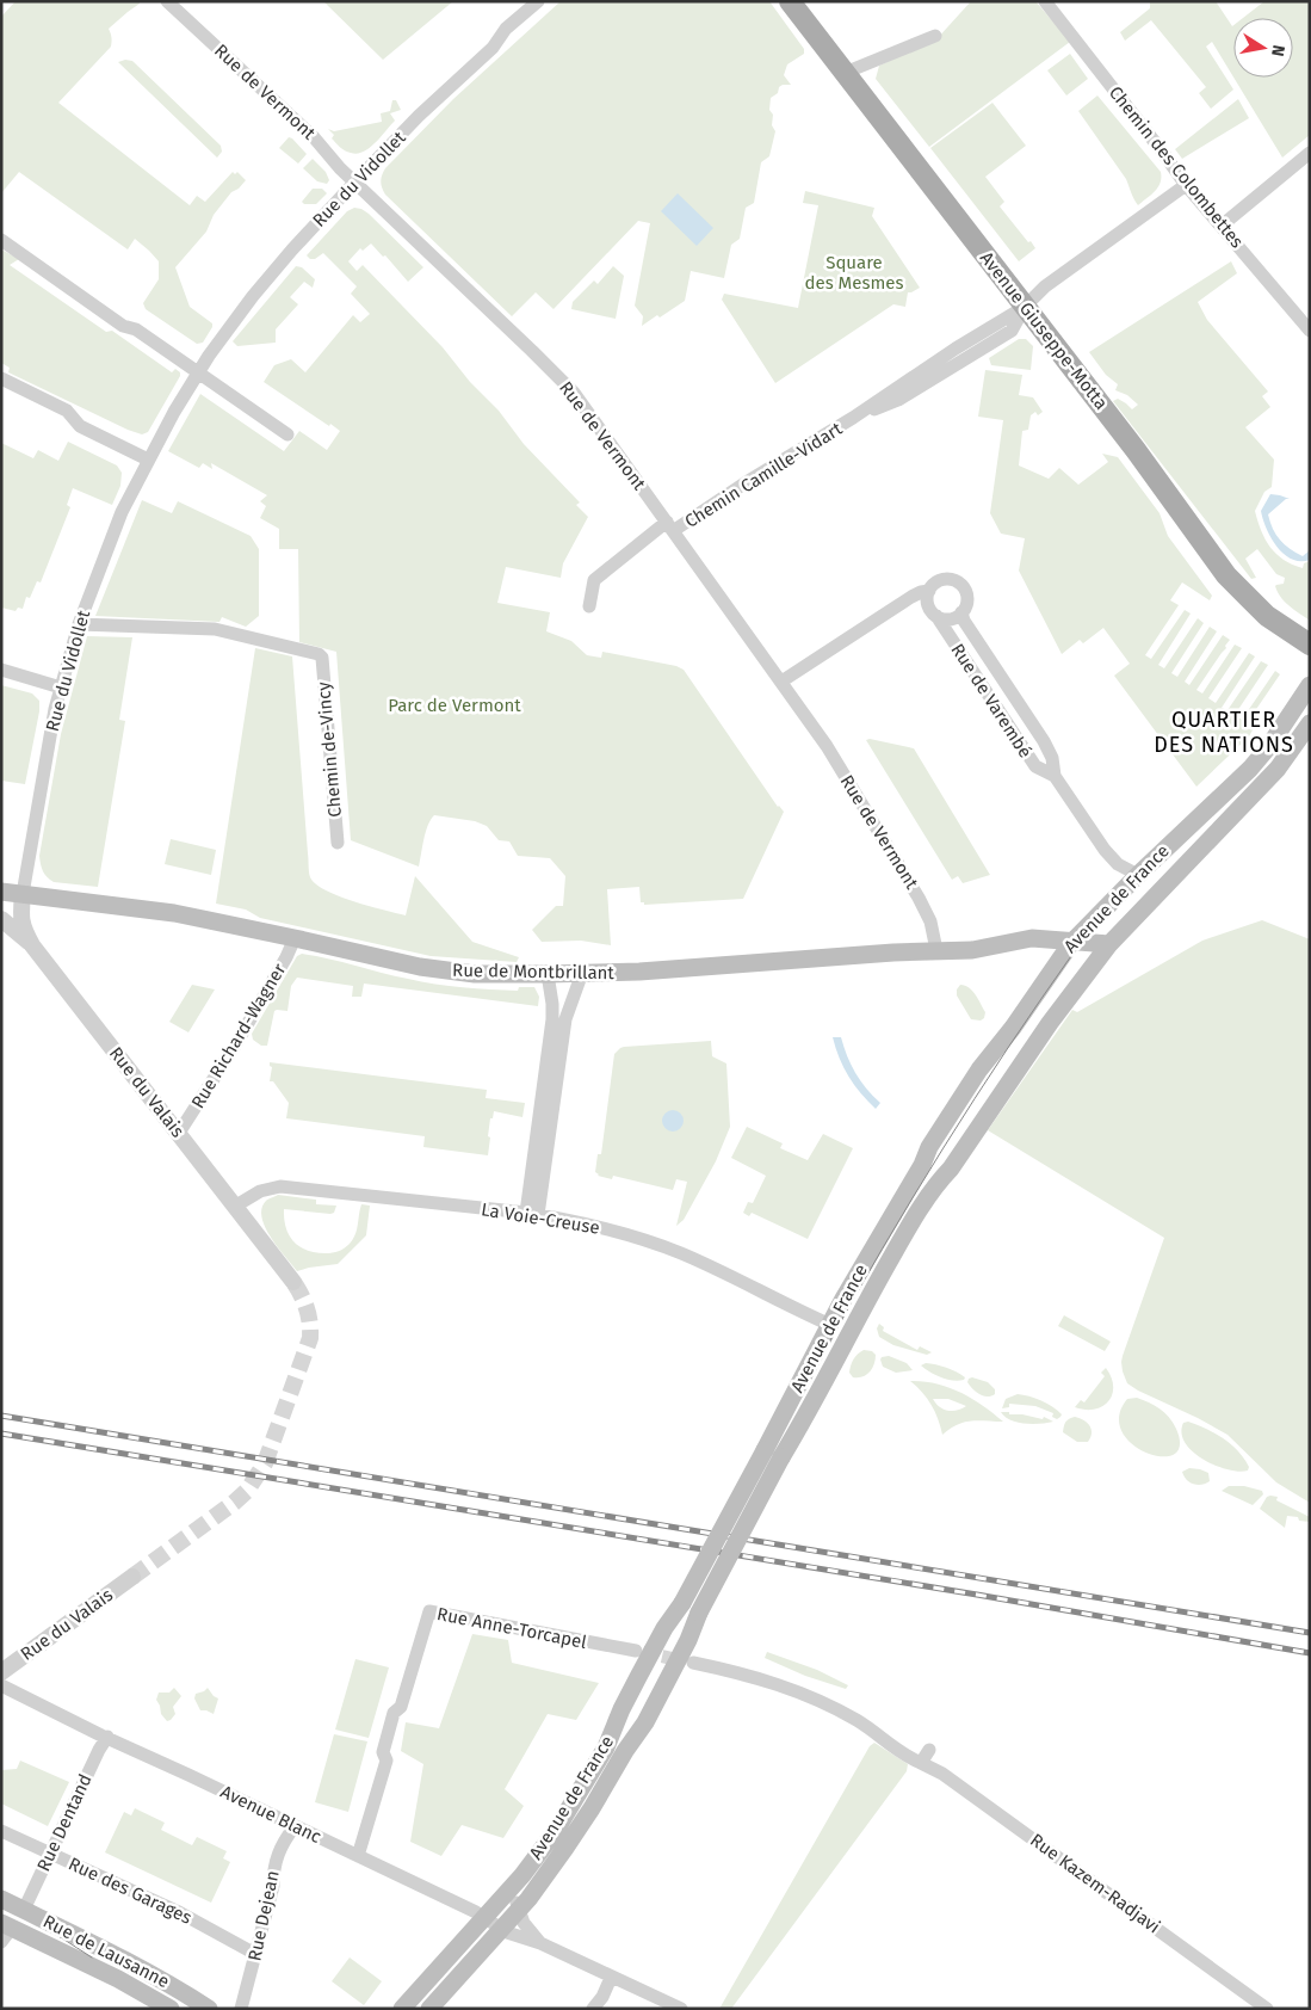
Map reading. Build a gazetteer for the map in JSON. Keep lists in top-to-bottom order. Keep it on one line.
{"streets":{"main road":["Avenue Giuseppe-Motta","Avenue de France","Rue de Montbrillant","Rue de Lausanne"],"street":["Rue de Vermont","Chemin des Colombettes","Rue du Vidollet","Chemin Camille-Vidart","Rue de Varembé","Chemin de-Vincy","Rue Richard-Wagner","Rue du Valais","La Voie-Creuse","Rue Anne-Torcapel","Avenue Blanc","Rue Dentand","Rue Kazem-Radjavi","Rue des Garages","Rue Dejean"]},"crossings":[["Rue de Vermont","Rue du Vidollet"],["Rue de Vermont","Chemin Camille-Vidart"],["Rue de Vermont","Rue de Montbrillant"],["Chemin des Colombettes","Chemin Camille-Vidart"],["Rue du Vidollet","Chemin de-Vincy"],["Rue du Vidollet","Rue de Montbrillant"],["Rue du Vidollet","Rue du Valais"],["Avenue Giuseppe-Motta","Chemin Camille-Vidart"],["Rue de Varembé","Avenue de France"],["Avenue de France","Rue de Montbrillant"],["Avenue de France","La Voie-Creuse"],["Avenue de France","Avenue Blanc"],["Rue de Montbrillant","Rue Richard-Wagner"],["Rue de Montbrillant","Rue du Valais"],["Rue Richard-Wagner","Rue du Valais"],["Rue du Valais","La Voie-Creuse"],["Rue Anne-Torcapel","Avenue Blanc"],["Avenue Blanc","Rue Dentand"],["Avenue Blanc","Rue Dejean"],["Rue Dentand","Rue des Garages"],["Rue Dentand","Rue de Lausanne"],["Rue des Garages","Rue Dejean"]],"districts":["QUARTIER DES NATIONS"],"parks":["Square des Mesmes","Parc de Vermont"],"north":"right"}
